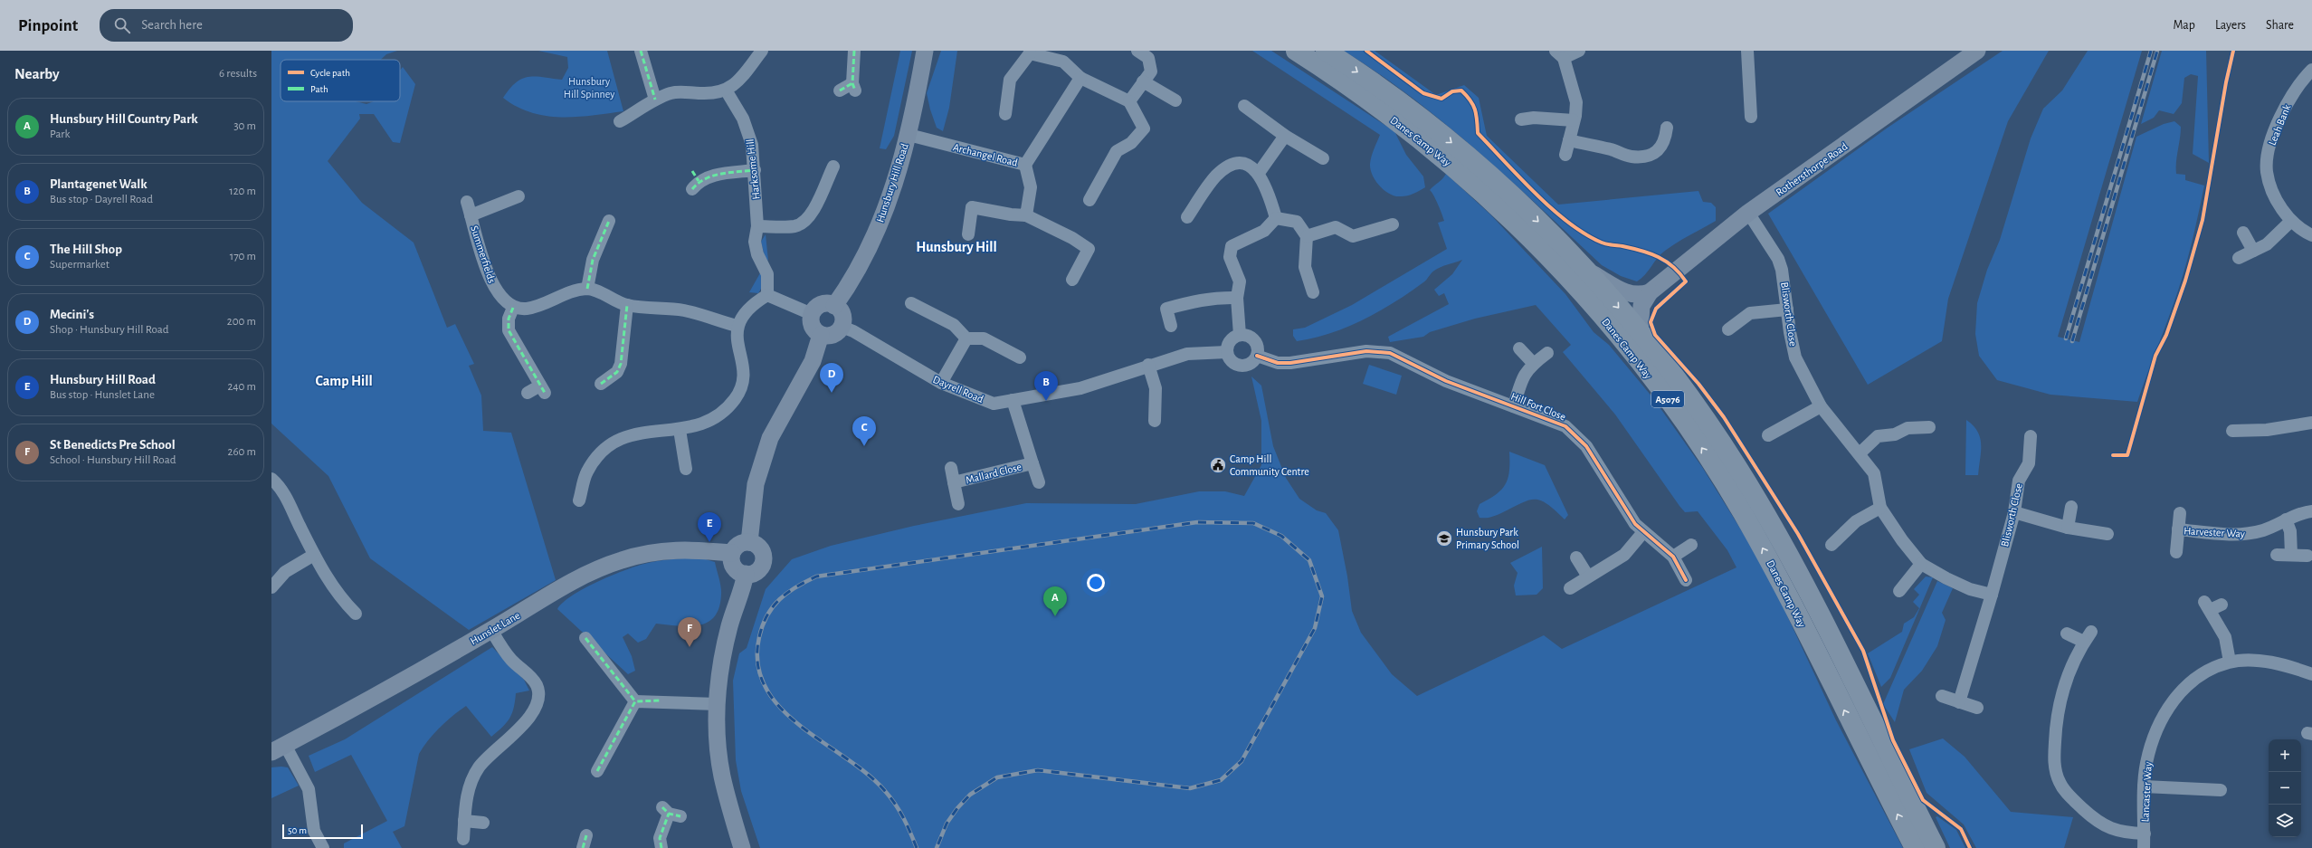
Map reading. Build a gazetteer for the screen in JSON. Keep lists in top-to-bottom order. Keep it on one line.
{"streets":{"highway":["Danes Camp Way","A5076"],"street":["Leah Bank","Archangel Road","Harksome Hill","Rothersthorpe Road","Hunsbury Hill Road","Summerfields","Blisworth Close","Dayrell Road","Hill Fort Close","Mallard Close","Harvester Way","Hunslet Lane","Lancaster Way"]},"crossings":[["Danes Camp Way","Rothersthorpe Road"],["Archangel Road","Hunsbury Hill Road"],["Rothersthorpe Road","Blisworth Close"],["Hunsbury Hill Road","Dayrell Road"],["Dayrell Road","Hill Fort Close"],["Dayrell Road","Mallard Close"]],"districts":["Hunsbury Hill","Camp Hill"],"parks":["Hunsbury Hill Spinney"],"places":{"public building":["Camp Hill Community Centre"],"school or university":["Hunsbury Park Primary School"]},"legend":["Cycle path","Path"],"scale_bar":"50 m","page":{"header":"Pinpoint","search":"Search here","nav":["Map","Layers","Share"],"heading":["Nearby","6 results"],"list":[{"mark":"A","name":"Hunsbury Hill Country Park","note":"Park","value":"30 m"},{"mark":"B","name":"Plantagenet Walk","note":"Bus stop · Dayrell Road","value":"120 m"},{"mark":"C","name":"The Hill Shop","note":"Supermarket","value":"170 m"},{"mark":"D","name":"Mecini's","note":"Shop · Hunsbury Hill Road","value":"200 m"},{"mark":"E","name":"Hunsbury Hill Road","note":"Bus stop · Hunslet Lane","value":"240 m"},{"mark":"F","name":"St Benedicts Pre School","note":"School · Hunsbury Hill Road","value":"260 m"}],"pins":["D","B","C","E","A","F"],"map_buttons":["+","−"],"scale":"50 m"}}
